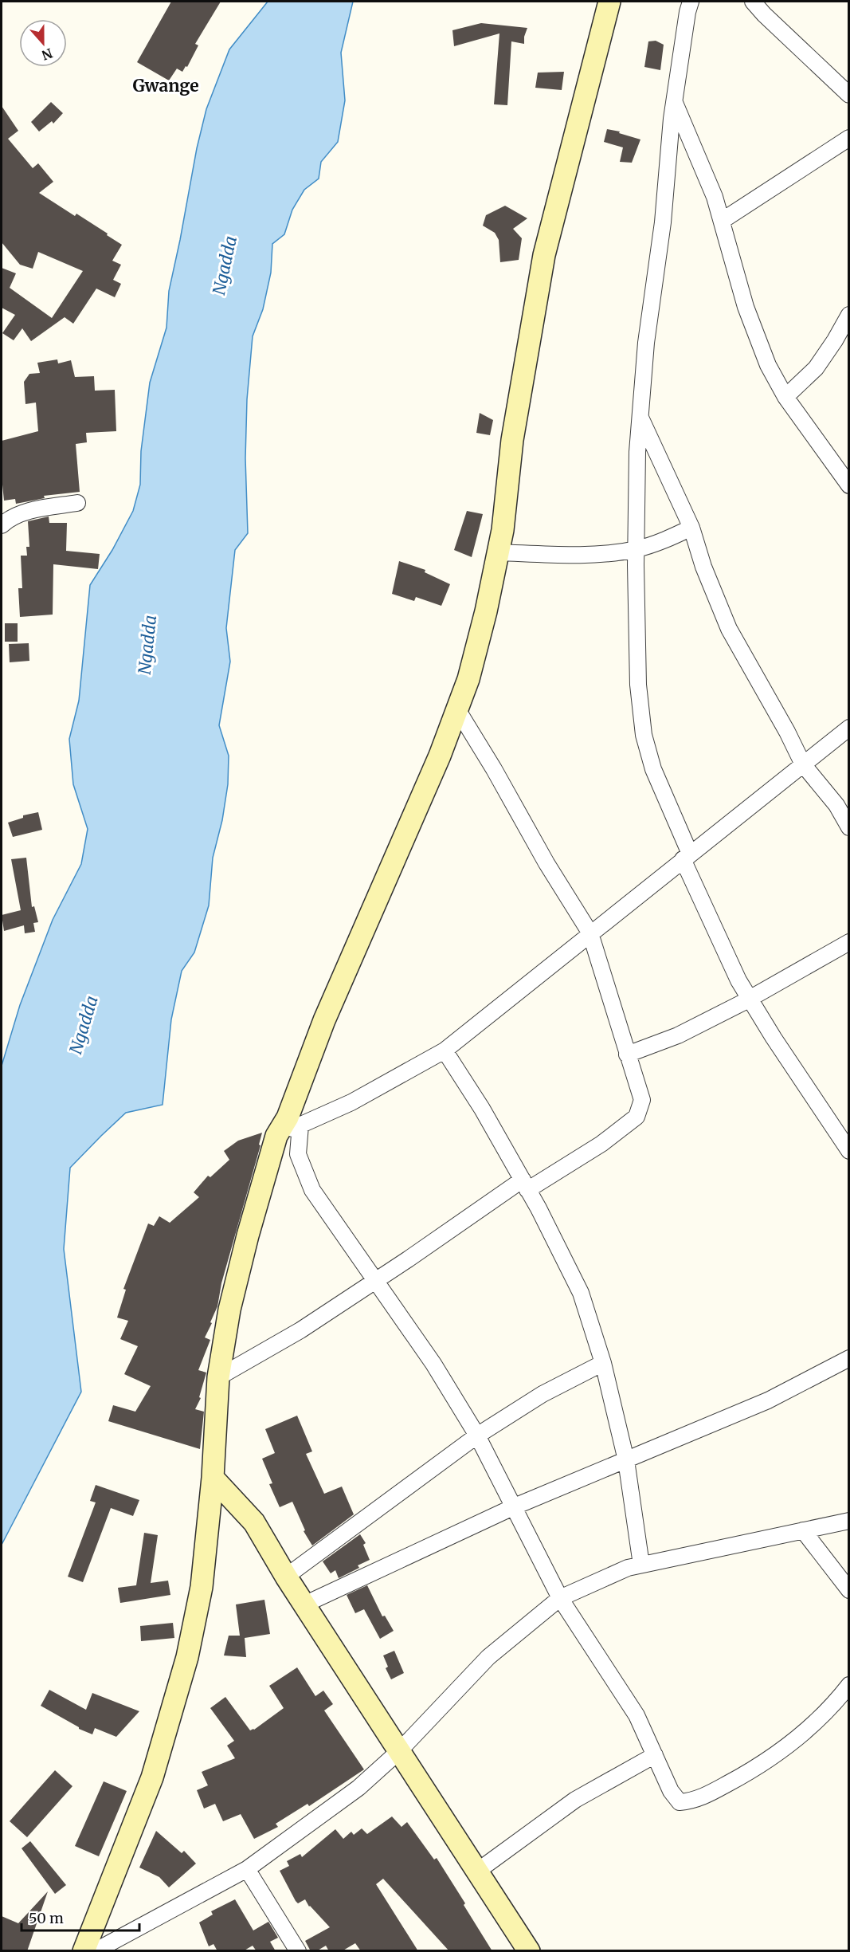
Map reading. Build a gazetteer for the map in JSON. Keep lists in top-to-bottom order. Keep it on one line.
{"districts":["Gwange"],"water":["Ngadda"],"scale_bar":"50 m","north":"bottom"}
